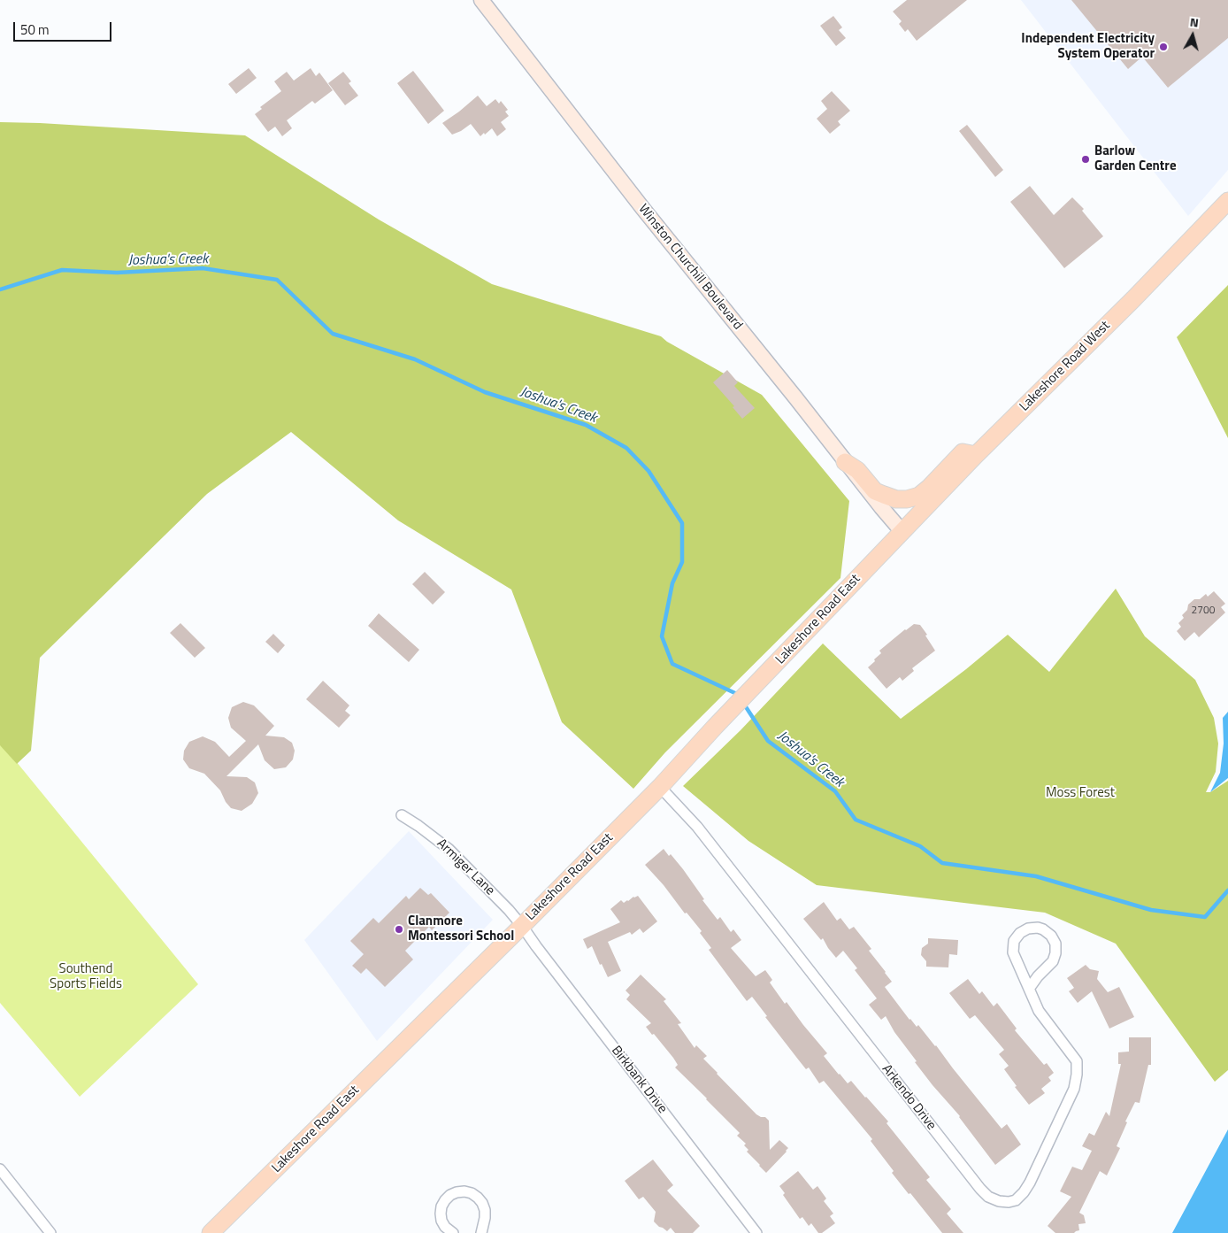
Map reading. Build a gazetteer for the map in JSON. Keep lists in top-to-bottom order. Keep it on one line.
{"streets":{"main road":["Winston Churchill Boulevard","Lakeshore Road West","Lakeshore Road East"],"street":["Armiger Lane","Birkbank Drive","Arkendo Drive"]},"crossings":[["Winston Churchill Boulevard","Lakeshore Road West"],["Winston Churchill Boulevard","Lakeshore Road East"],["Lakeshore Road West","Lakeshore Road East"],["Lakeshore Road East","Armiger Lane"],["Lakeshore Road East","Birkbank Drive"],["Lakeshore Road East","Arkendo Drive"],["Armiger Lane","Birkbank Drive"]],"water":["Joshua's Creek"],"parks":["Moss Forest","Southend Sports Fields"],"places":["Independent Electricity System Operator","Barlow Garden Centre","Clanmore Montessori School"],"house_numbers":["2700"],"scale_bar":"50 m","north":"top"}
